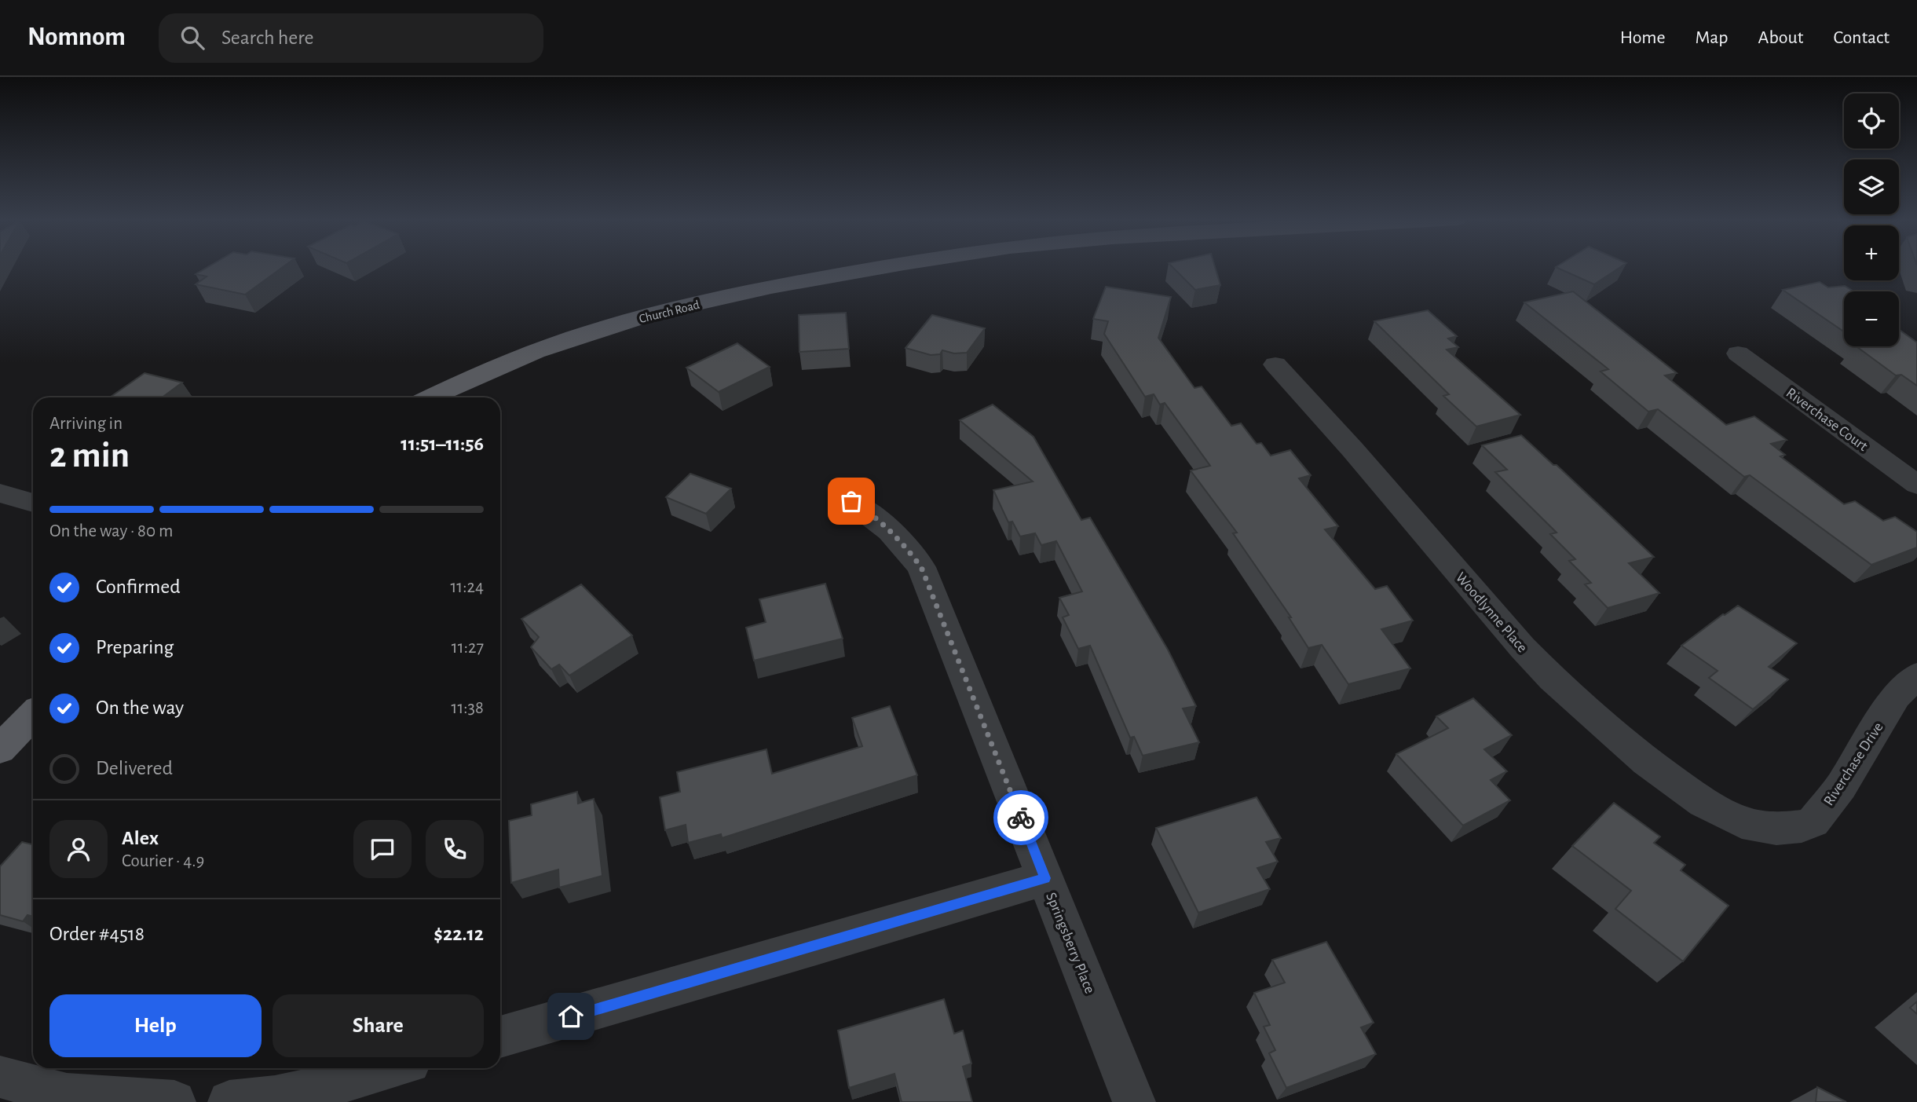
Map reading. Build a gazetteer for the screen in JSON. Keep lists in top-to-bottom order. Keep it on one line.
{"streets":{"main road":["Church Road"],"street":["Riverchase Court","Woodlynne Place","Riverchase Drive","Springsberry Place"]},"crossings":[["Woodlynne Place","Riverchase Drive"]],"page":{"header":"Nomnom","search":"Search here","nav":["Home","Map","About","Contact"],"map_buttons":["+","−"],"heading":["2 min","Arriving in","11:51–11:56"],"panel":["Alex","Courier · 4.9","Order #4518","$22.12"],"bar":"On the way · 80 m","list":[["Confirmed","11:24"],["Preparing","11:27"],["On the way","11:38"],"Delivered"],"buttons":["Help","Share"]}}
